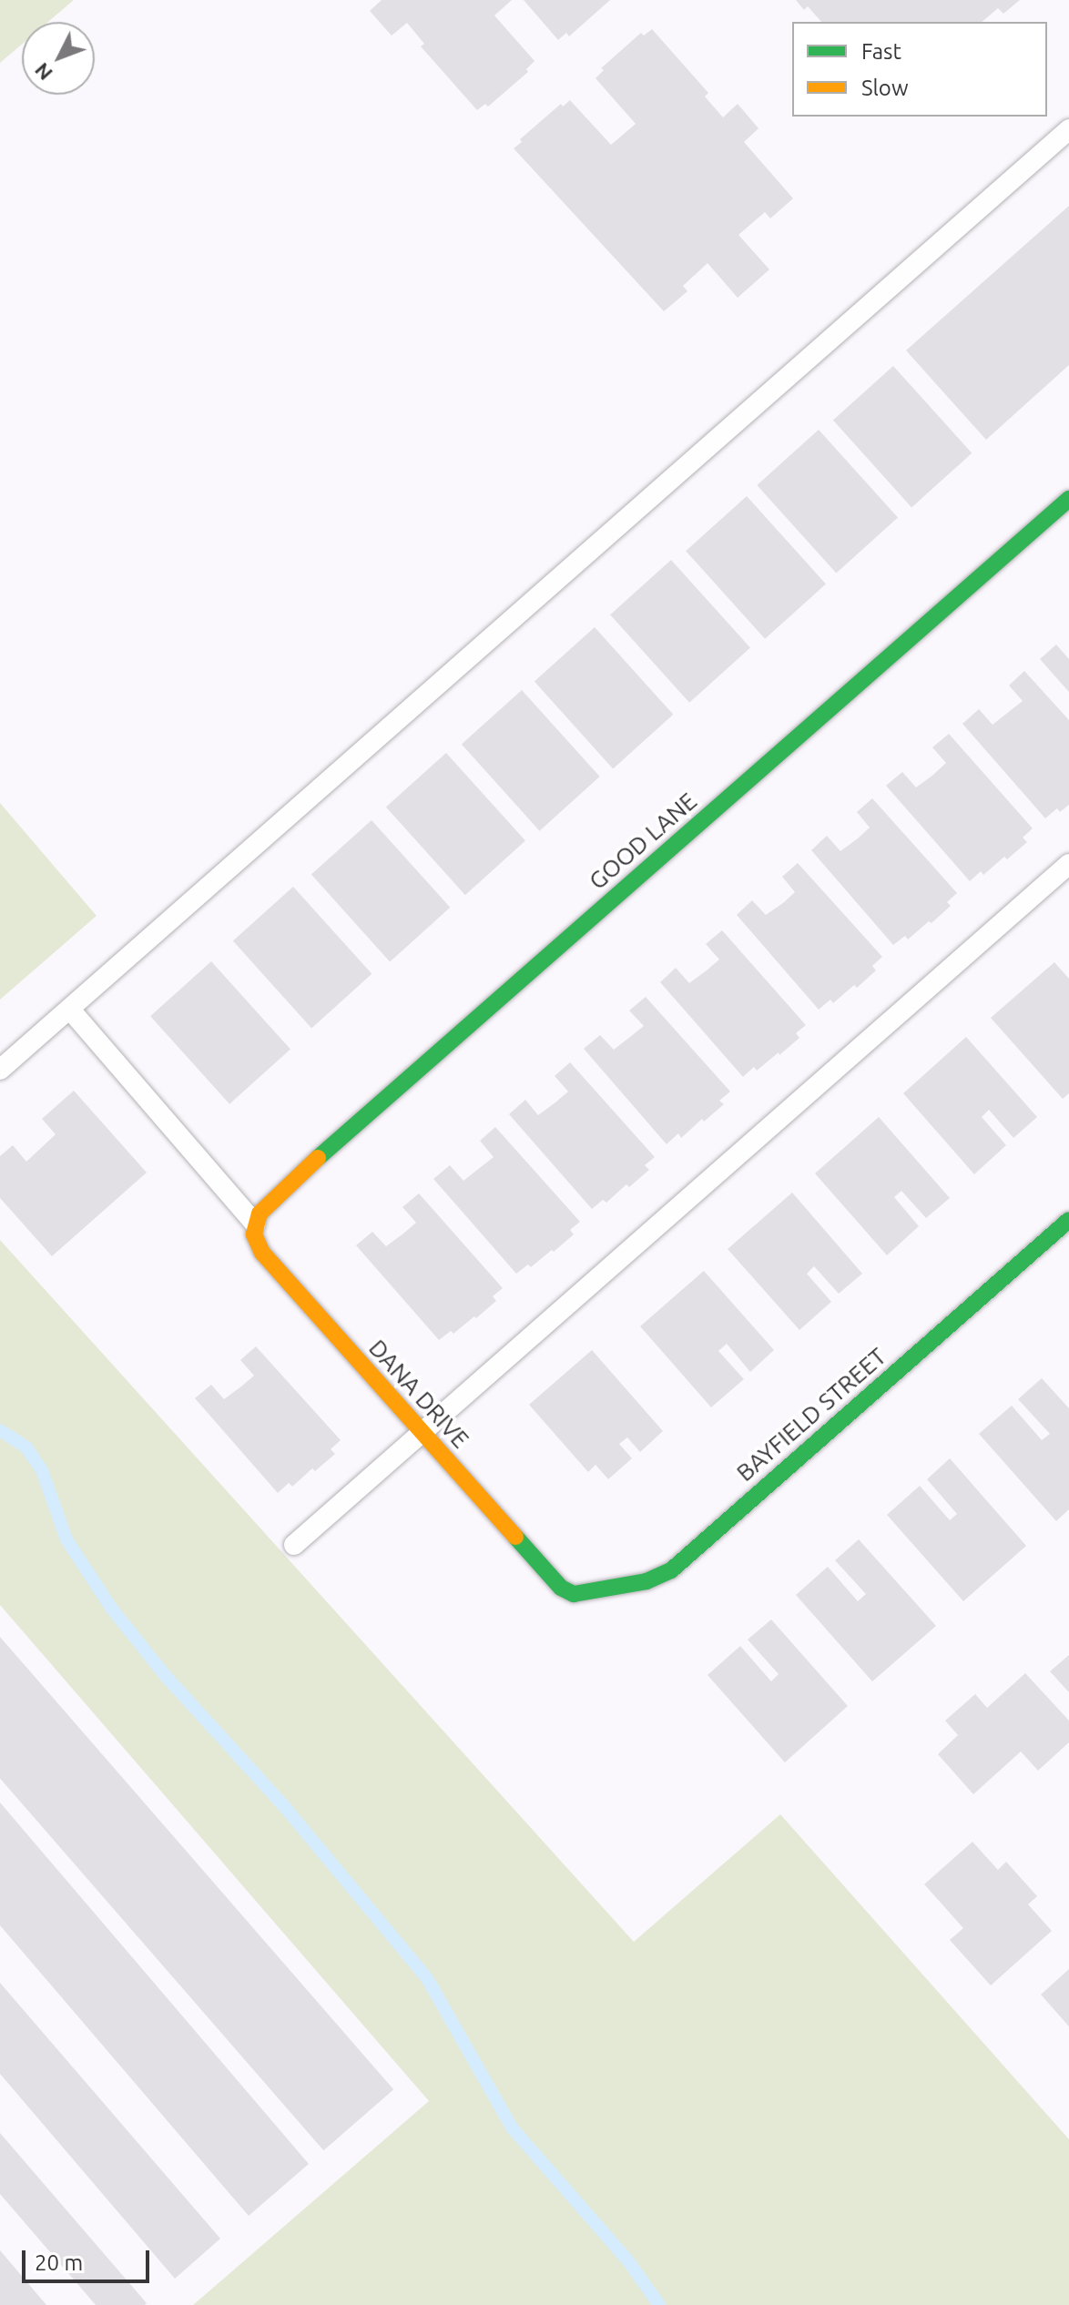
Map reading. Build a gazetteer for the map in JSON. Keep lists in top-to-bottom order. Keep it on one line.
{"streets":{"street":["GOOD LANE","DANA DRIVE","BAYFIELD STREET"]},"crossings":[["GOOD LANE","DANA DRIVE"],["DANA DRIVE","BAYFIELD STREET"]],"legend":["Fast","Slow"],"scale_bar":"20 m","north":"bottom left"}
